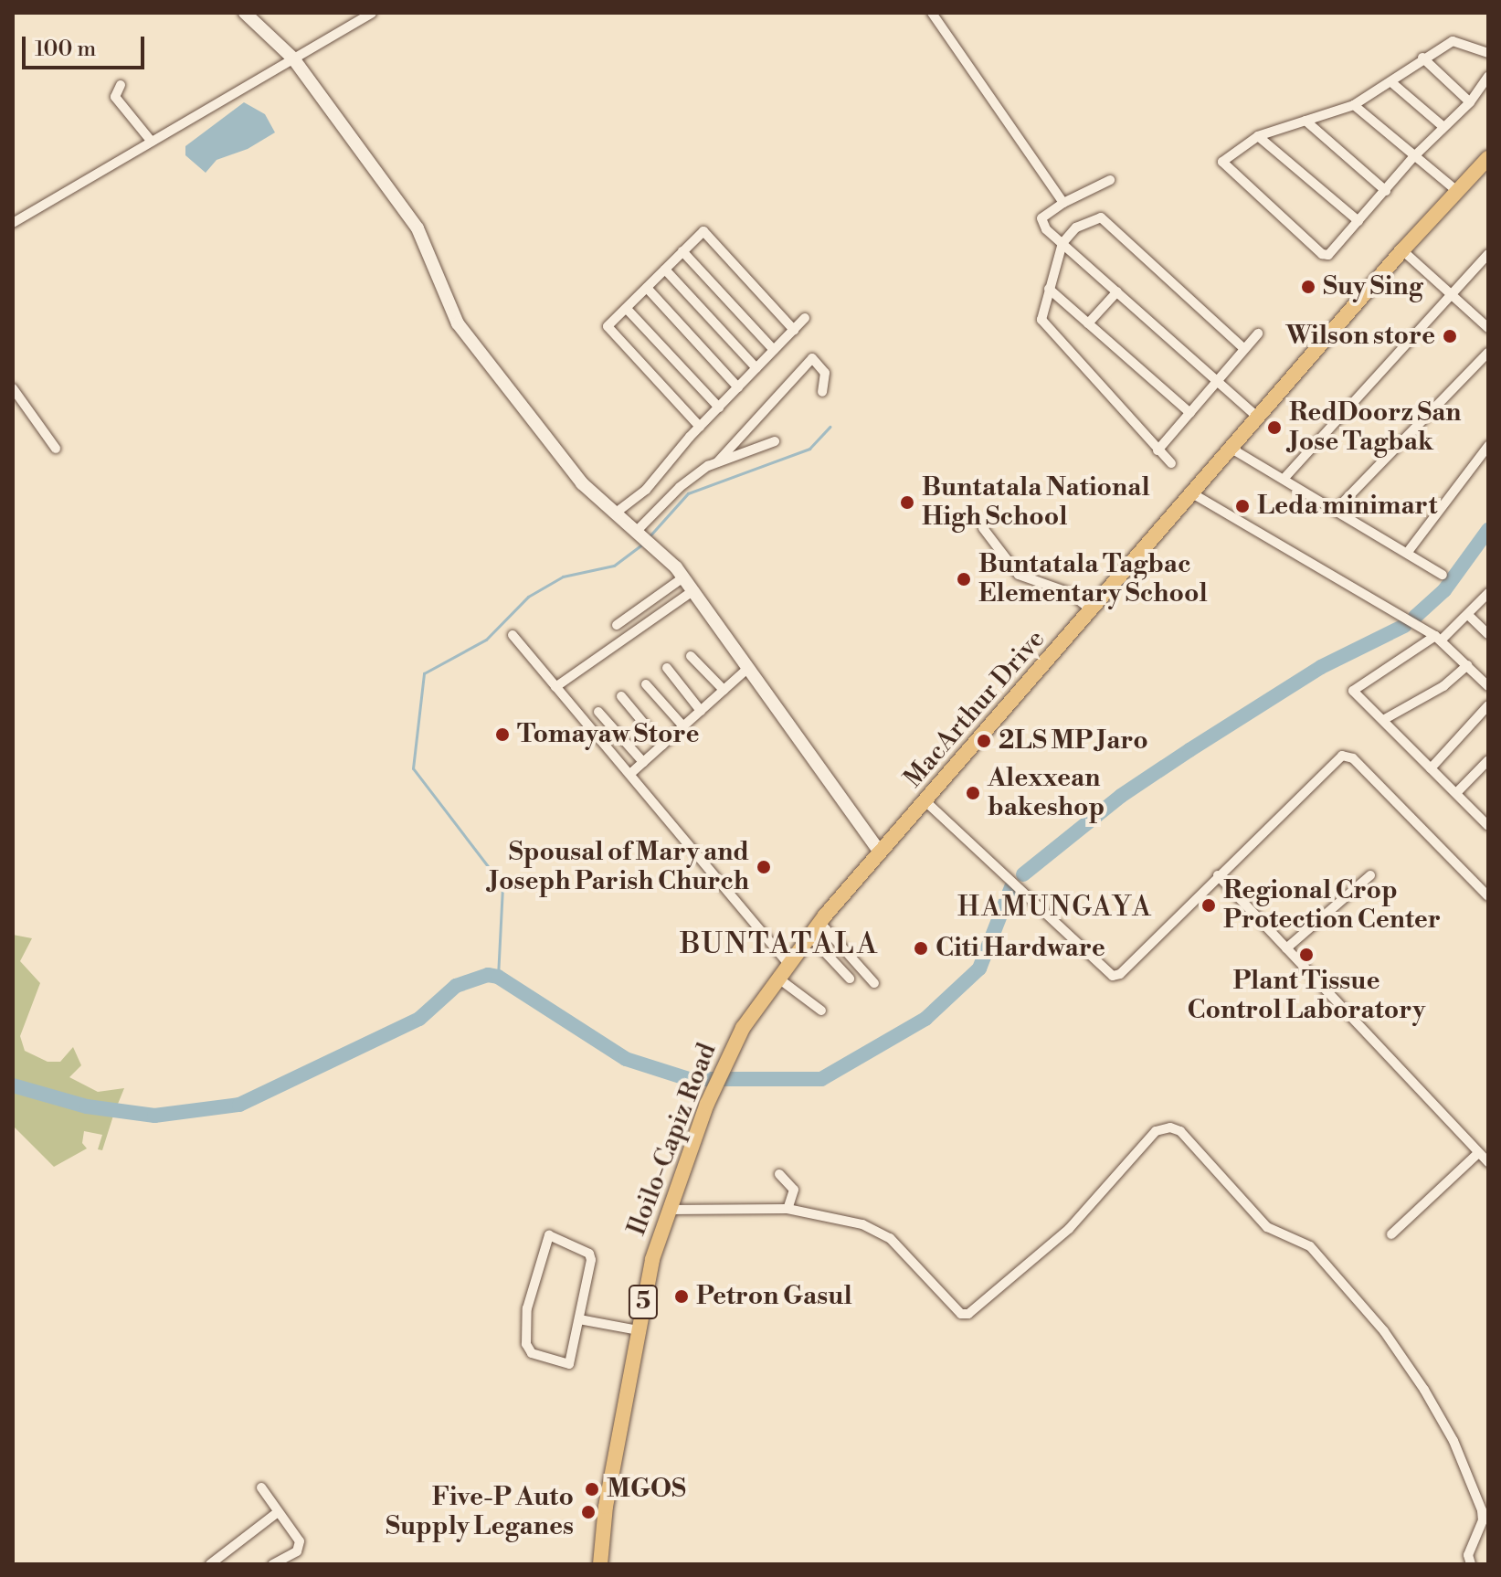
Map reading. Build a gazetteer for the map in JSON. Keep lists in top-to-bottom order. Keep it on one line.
{"streets":{"main road":["MacArthur Drive","Iloilo-Capiz Road","5"]},"crossings":[["MacArthur Drive","Iloilo-Capiz Road"]],"districts":["HAMUNGAYA","BUNTATALA"],"places":["Suy Sing","Wilson store","RedDoorz San Jose Tagbak","Buntatala National High School","Leda minimart","Buntatala Tagbac Elementary School","Tomayaw Store","2LS MP Jaro","Alexxean bakeshop","Spousal of Mary and Joseph Parish Church","Regional Crop Protection Center","Citi Hardware","Plant Tissue Control Laboratory","Petron Gasul","MGOS","Five-P Auto Supply Leganes"],"scale_bar":"100 m"}
